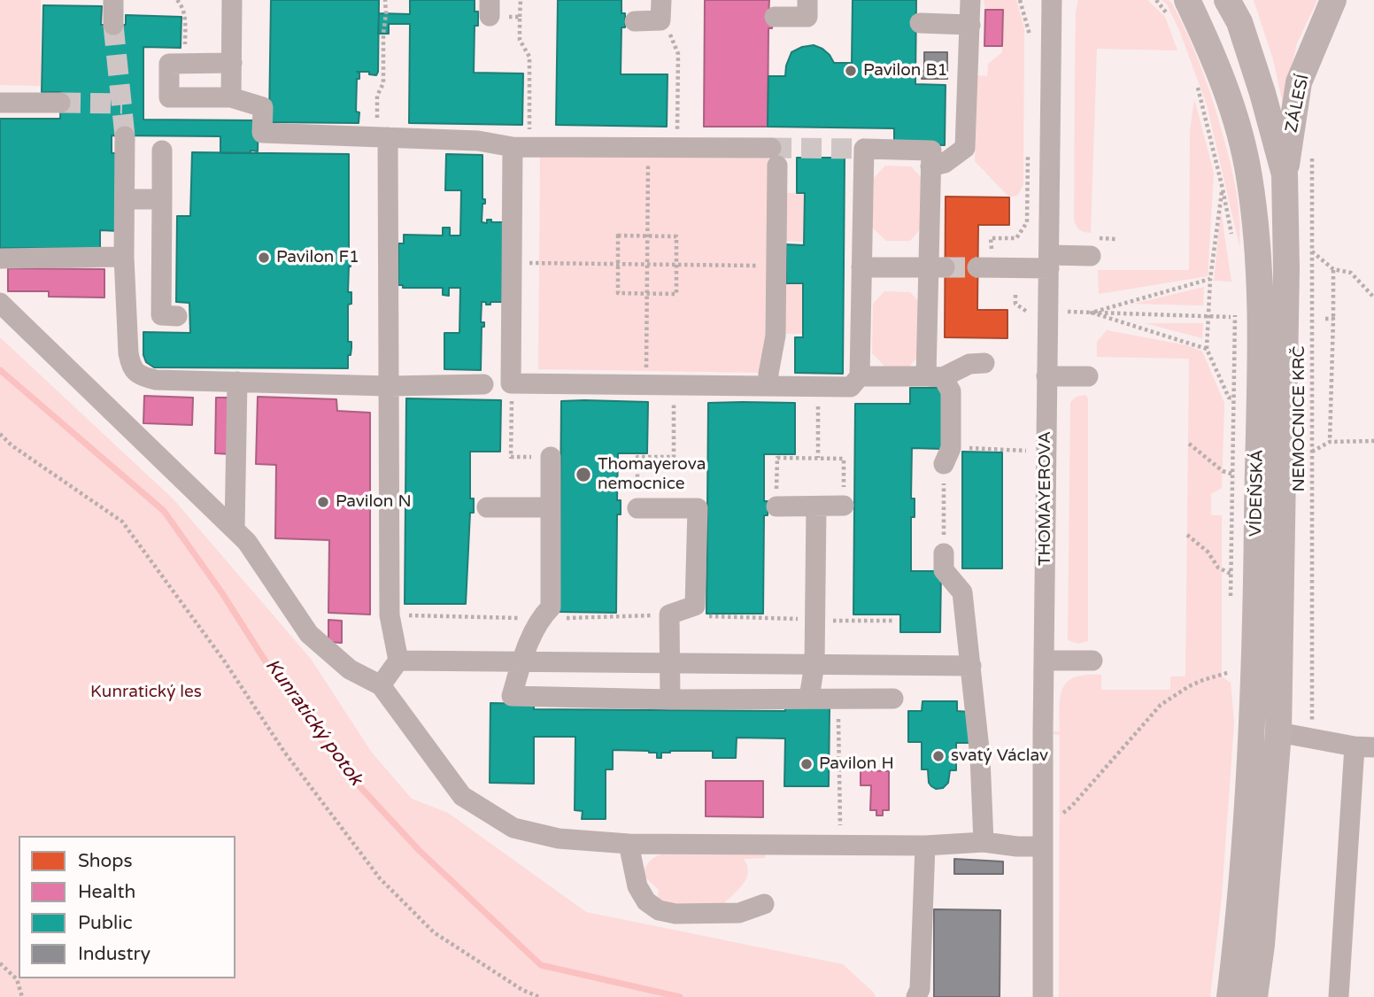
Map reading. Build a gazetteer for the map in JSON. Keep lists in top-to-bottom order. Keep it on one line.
{"streets":{"main road":["ZÁLESÍ","VÍDEŇSKÁ"],"street":["THOMAYEROVA"],"path":["NEMOCNICE KRČ"]},"crossings":[["ZÁLESÍ","VÍDEŇSKÁ"]],"water":["Kunratický potok"],"parks":["Kunratický les"],"places":["Pavilon B1","Pavilon F1","Thomayerova nemocnice","Pavilon N","svatý Václav","Pavilon H"],"legend":["Shops","Health","Public","Industry"]}
